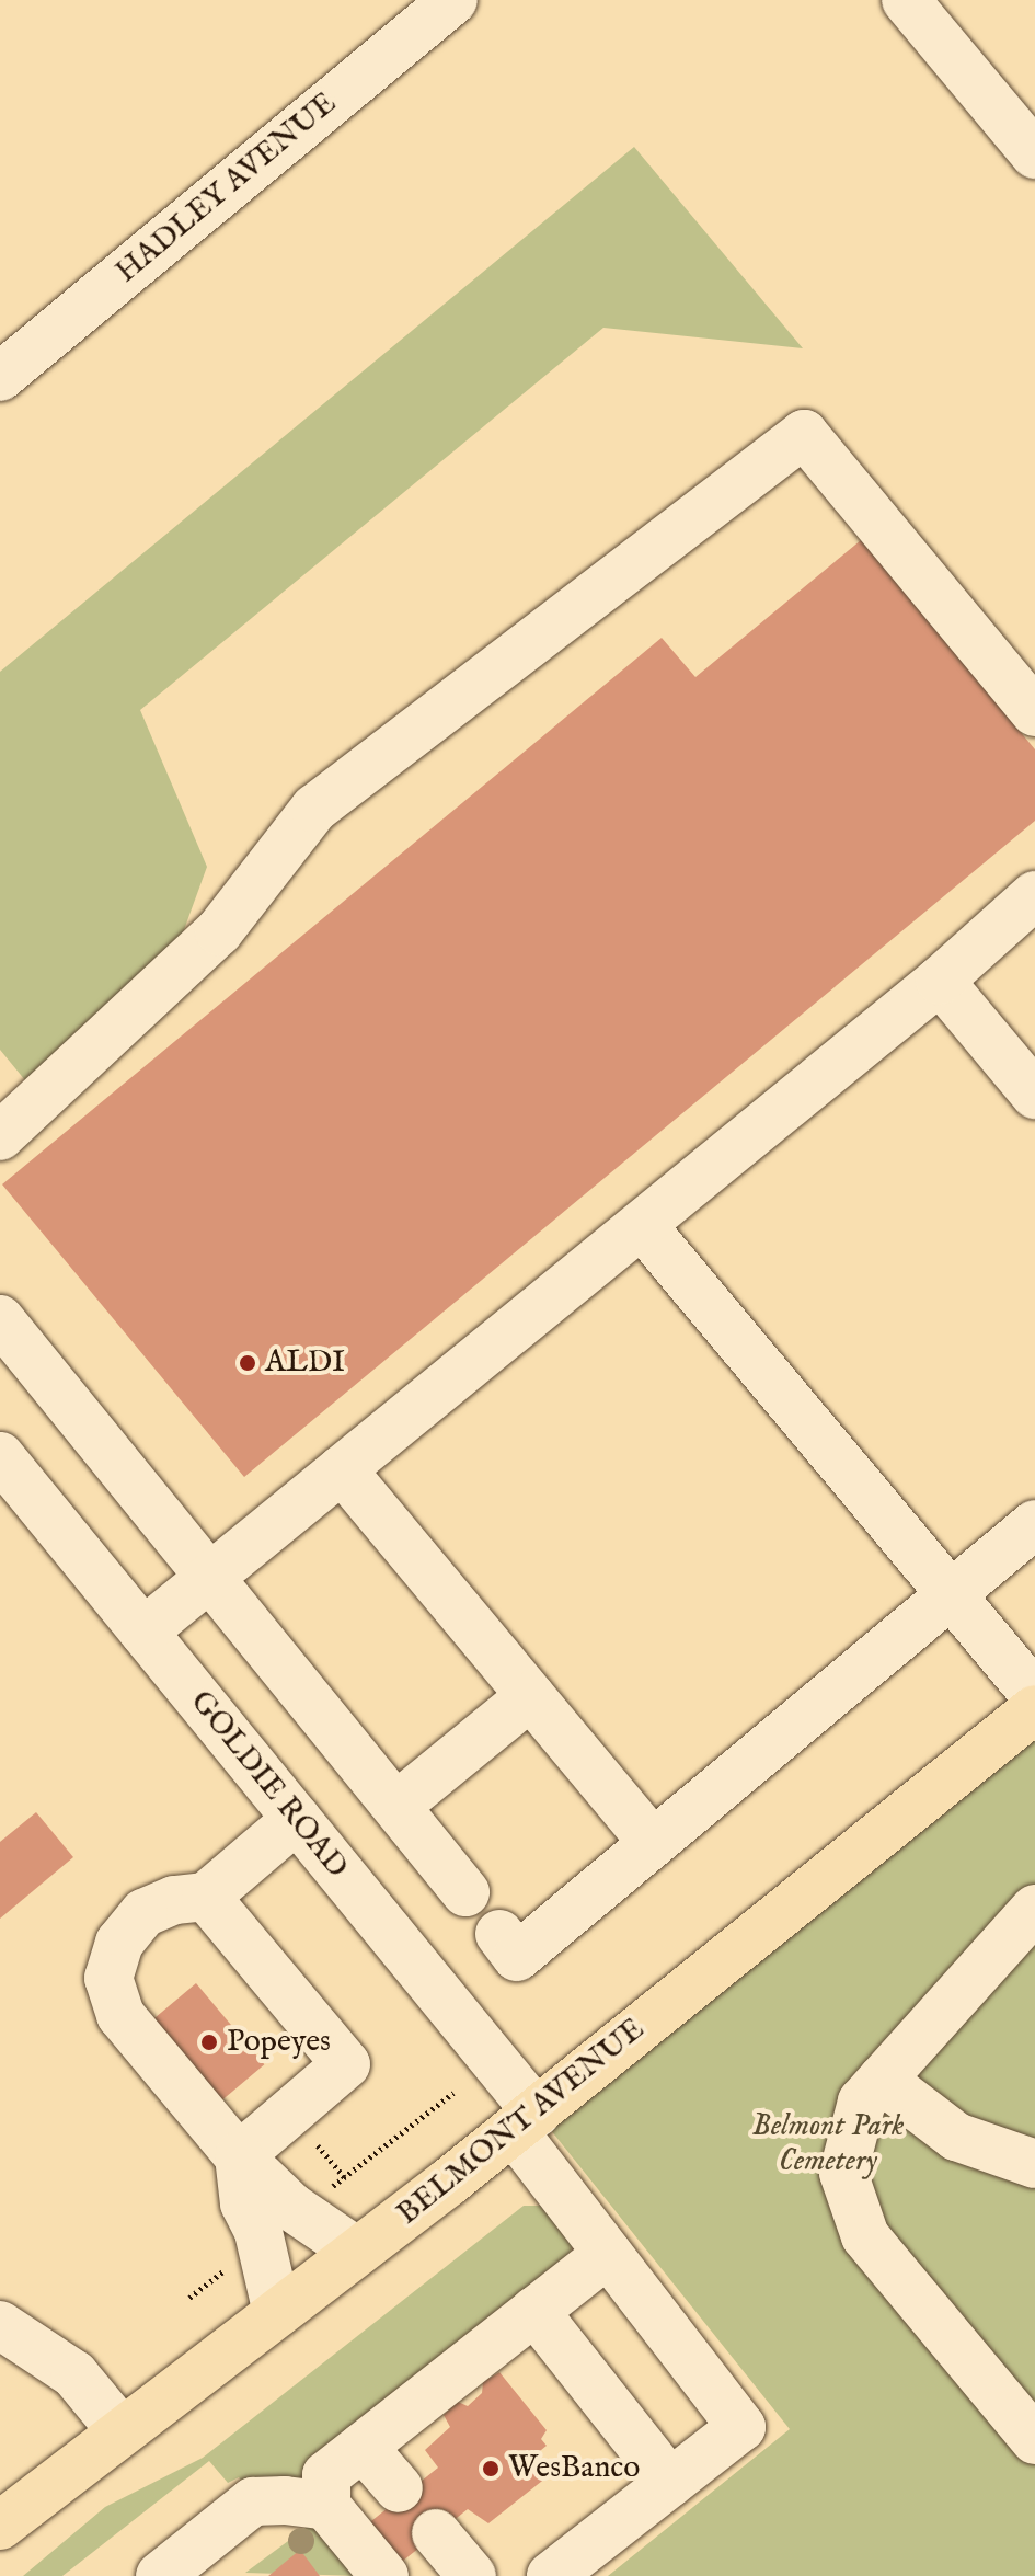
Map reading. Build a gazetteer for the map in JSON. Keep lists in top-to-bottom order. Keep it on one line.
{"streets":{"main road":["BELMONT AVENUE"],"street":["HADLEY AVENUE","GOLDIE ROAD"]},"crossings":[["GOLDIE ROAD","BELMONT AVENUE"]],"parks":["Belmont Park Cemetery"],"places":["ALDI","Popeyes","WesBanco"]}
